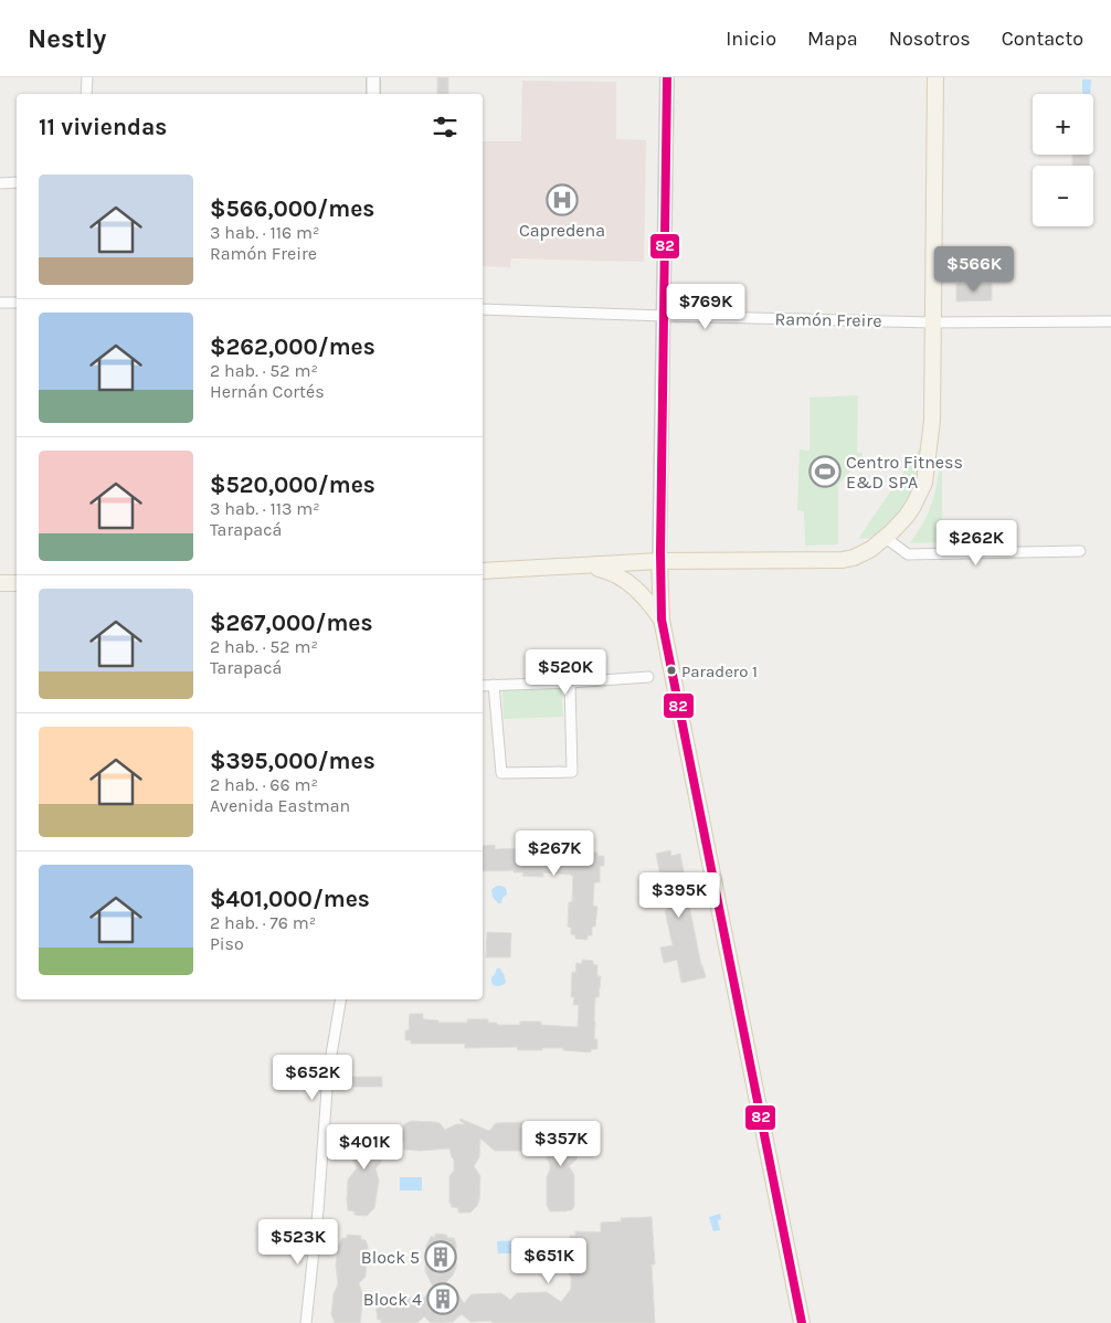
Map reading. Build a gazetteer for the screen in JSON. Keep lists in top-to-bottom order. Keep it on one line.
{"streets":{"street":["Ramón Freire"]},"places":{"hospital":["Capredena"],"sports":["Centro Fitness E&D SPA"],"other":["Paradero 1"],"building":["Block 5","Block 4"]},"lines":["transit line 82"],"page":{"header":"Nestly","nav":["Inicio","Mapa","Nosotros","Contacto"],"map_buttons":["+","−"],"heading":"11 viviendas","list":[{"name":"$566,000/mes","note":"3 hab. · 116 m² · Ramón Freire"},{"name":"$262,000/mes","note":"2 hab. · 52 m² · Hernán Cortés"},{"name":"$520,000/mes","note":"3 hab. · 113 m² · Tarapacá"},{"name":"$267,000/mes","note":"2 hab. · 52 m² · Tarapacá"},{"name":"$395,000/mes","note":"2 hab. · 66 m² · Avenida Eastman"},{"name":"$401,000/mes","note":"2 hab. · 76 m² · Piso"}],"price":["$566K","$769K","$262K","$520K","$267K","$395K","$652K","$357K","$401K","$523K","$651K"]}}
